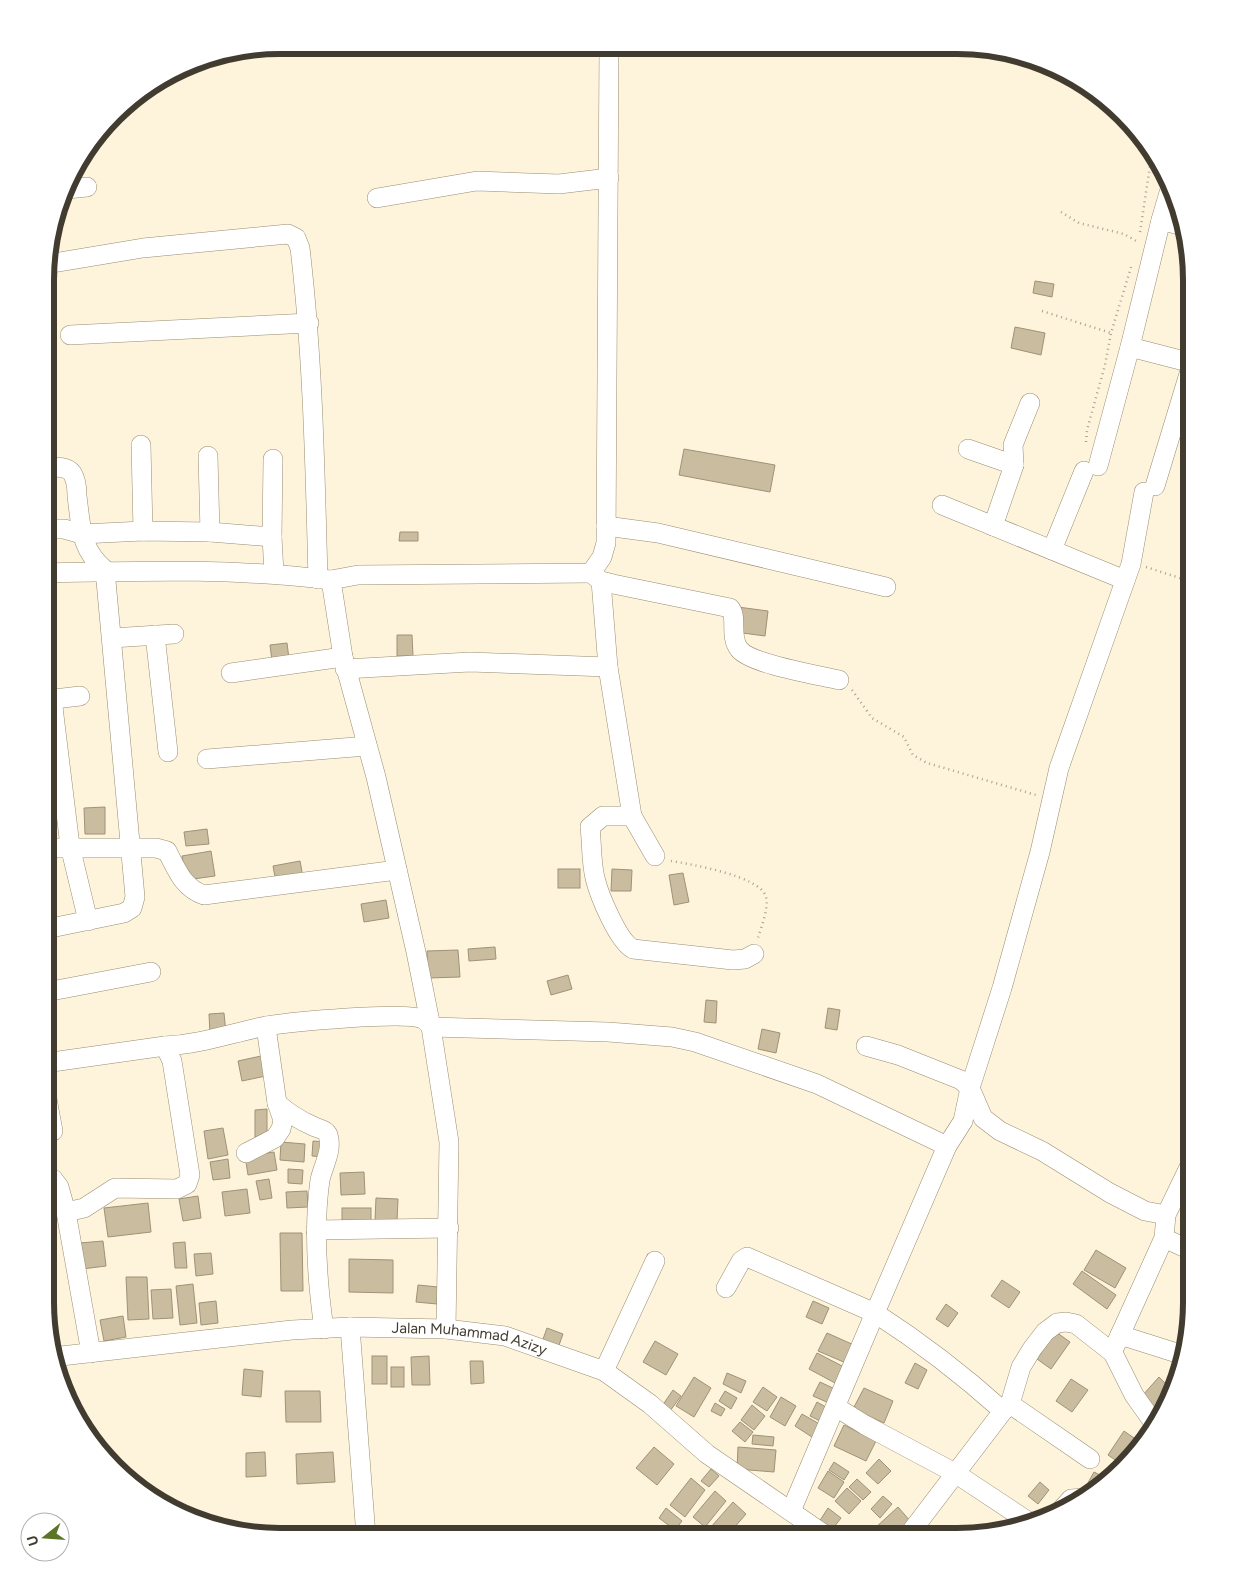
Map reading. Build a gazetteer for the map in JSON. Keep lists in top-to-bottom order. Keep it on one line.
{"streets":{"street":["Jalan Muhammad Azizy"]},"north":"left"}
